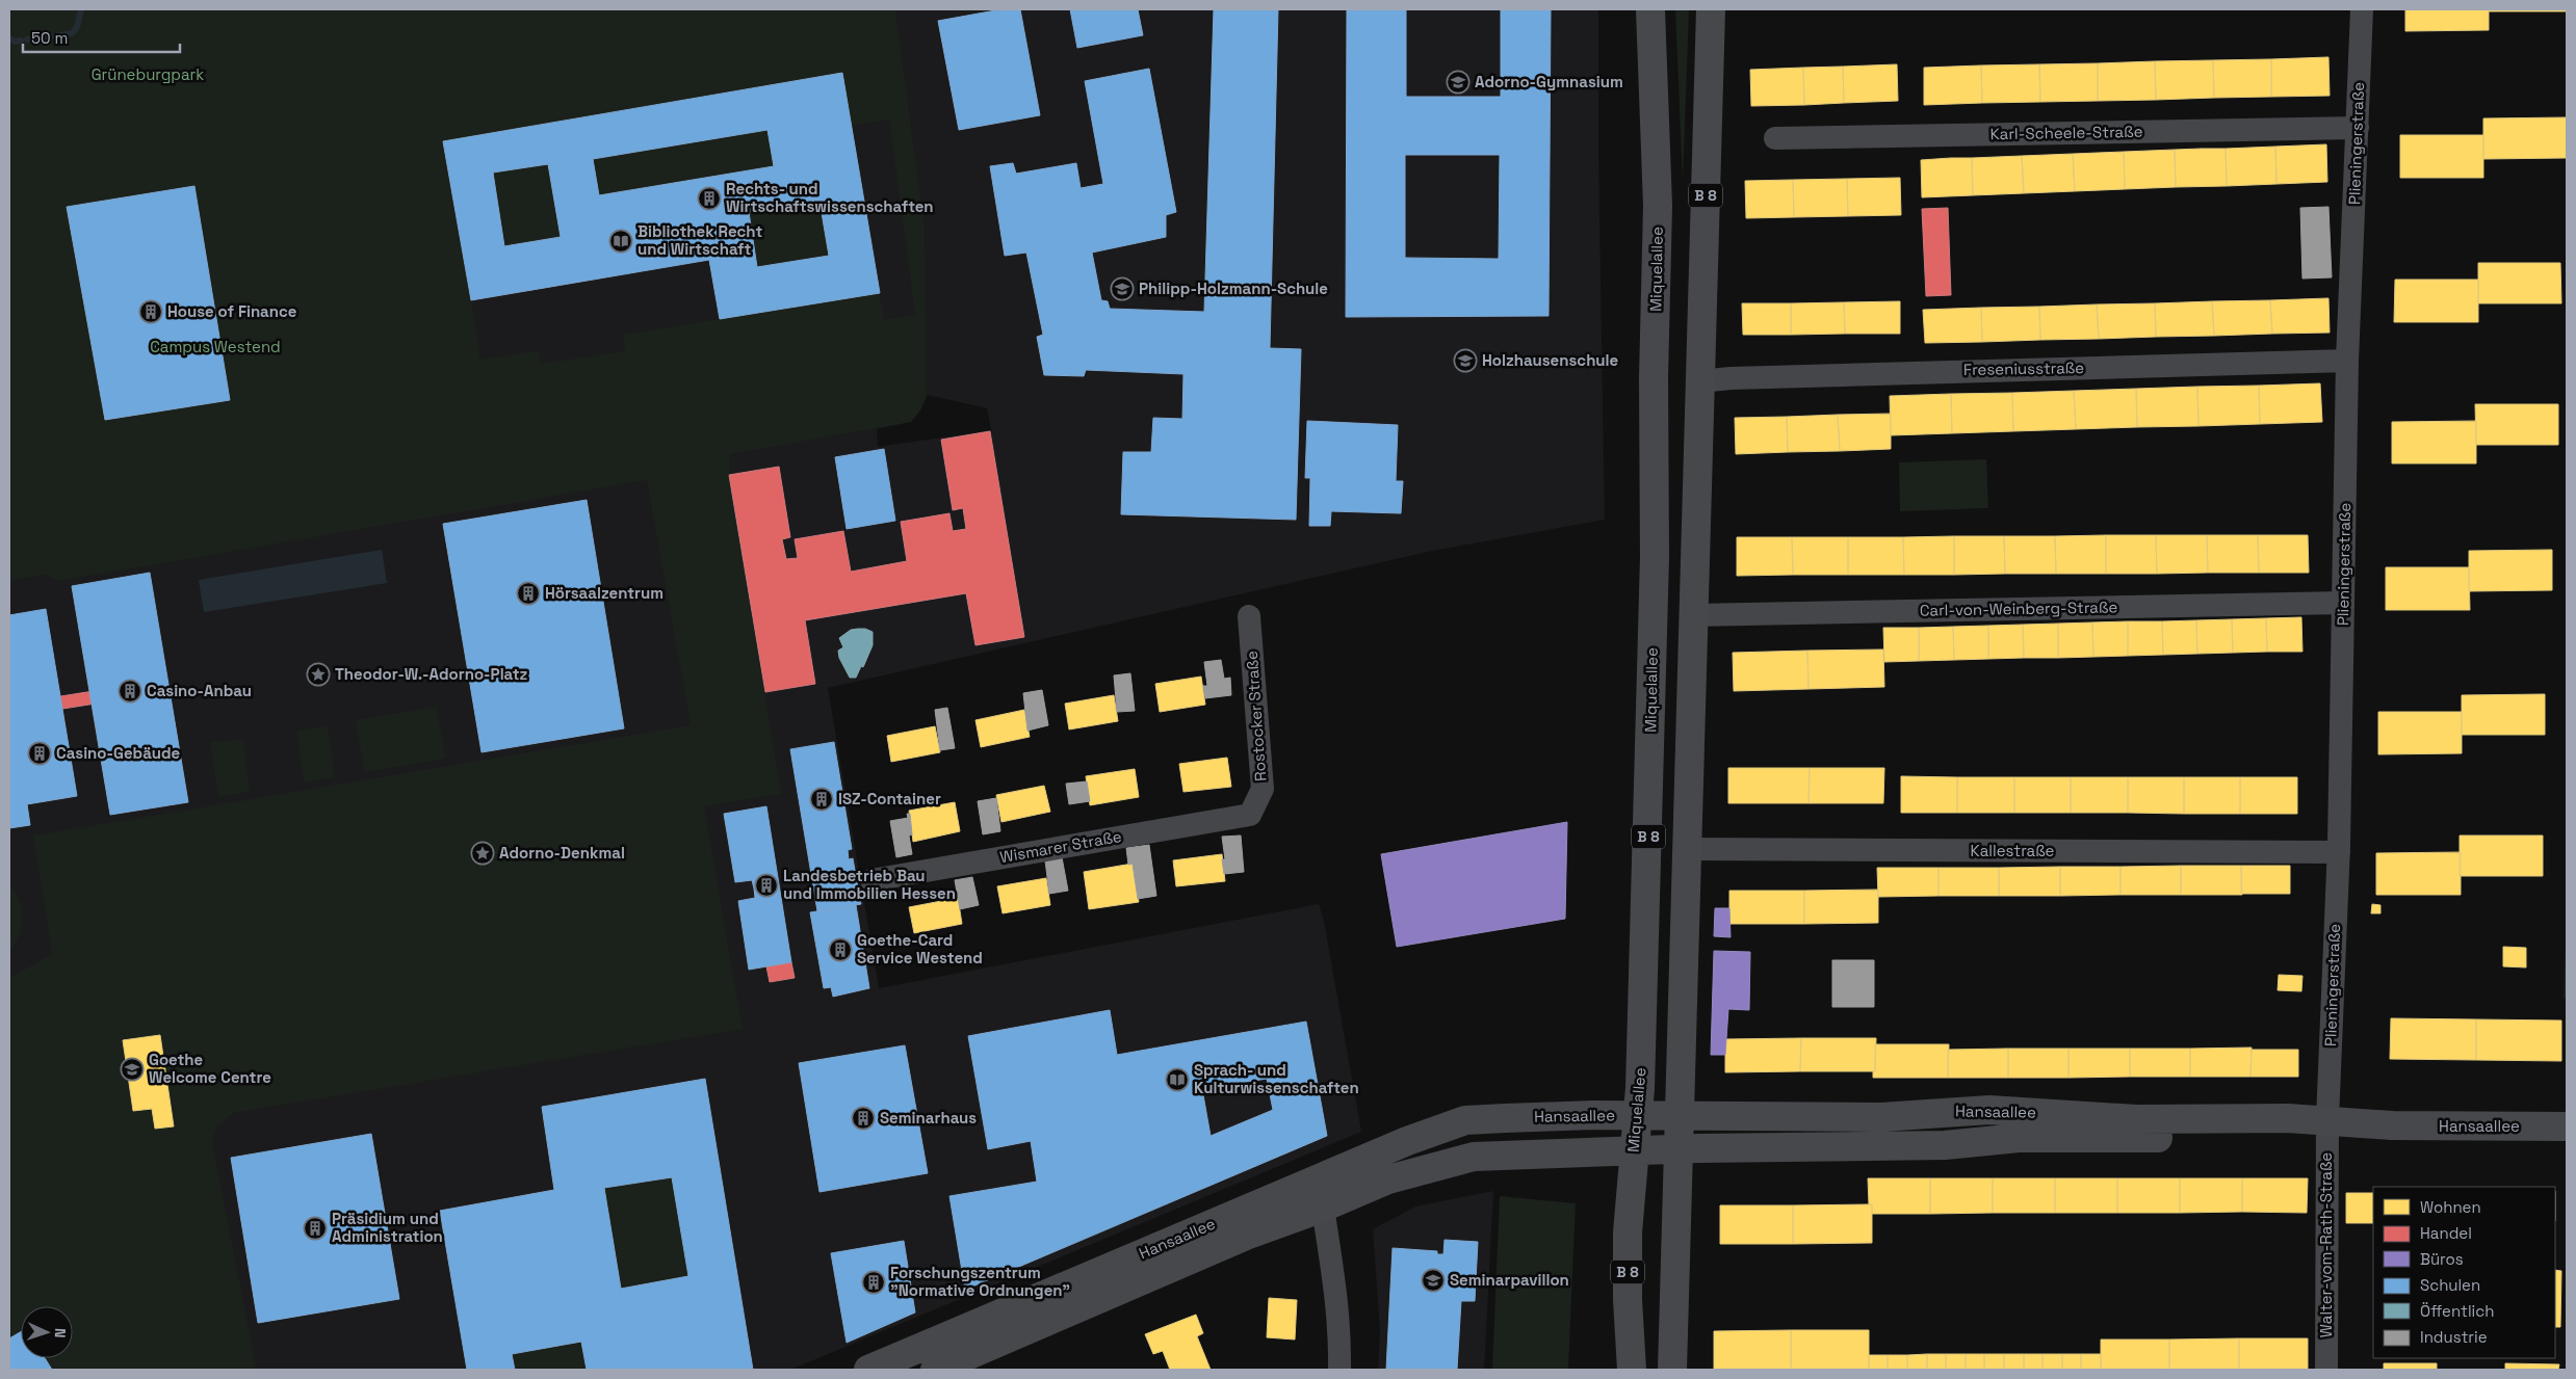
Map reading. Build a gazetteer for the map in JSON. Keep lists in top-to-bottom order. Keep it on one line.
{"streets":{"main road":["B 8","Miquelallee","Hansaallee"],"street":["Karl-Scheele-Straße","Plieningerstraße","Freseniusstraße","Carl-von-Weinberg-Straße","Rostocker Straße","Wismarer Straße","Kallestraße","Walter-vom-Rath-Straße"]},"crossings":[["Karl-Scheele-Straße","Plieningerstraße"],["Plieningerstraße","Freseniusstraße"],["Plieningerstraße","Carl-von-Weinberg-Straße"],["Plieningerstraße","Kallestraße"],["Plieningerstraße","Hansaallee"],["Plieningerstraße","Walter-vom-Rath-Straße"],["B 8","Freseniusstraße"],["B 8","Carl-von-Weinberg-Straße"],["B 8","Kallestraße"],["B 8","Hansaallee"],["Miquelallee","Hansaallee"],["Rostocker Straße","Wismarer Straße"],["Hansaallee","Walter-vom-Rath-Straße"]],"parks":["Grüneburgpark","Campus Westend"],"places":{"school or university":["Adorno-Gymnasium","Philipp-Holzmann-Schule","Holzhausenschule","Goethe Welcome Centre","Seminarpavillon"],"building":["Rechts- und Wirtschaftswissenschaften","House of Finance","Hörsaalzentrum","Casino-Anbau","Casino-Gebäude","ISZ-Container","Landesbetrieb Bau und Immobilien Hessen","Goethe-Card Service Westend","Seminarhaus","Präsidium und Administration","Forschungszentrum \"Normative Ordnungen\""],"library":["Bibliothek Recht und Wirtschaft","Sprach- und Kulturwissenschaften"],"place":["Theodor-W.-Adorno-Platz","Adorno-Denkmal"]},"legend":["Wohnen","Handel","Büros","Schulen","Öffentlich","Industrie"],"scale_bar":"50 m","north":"right"}
